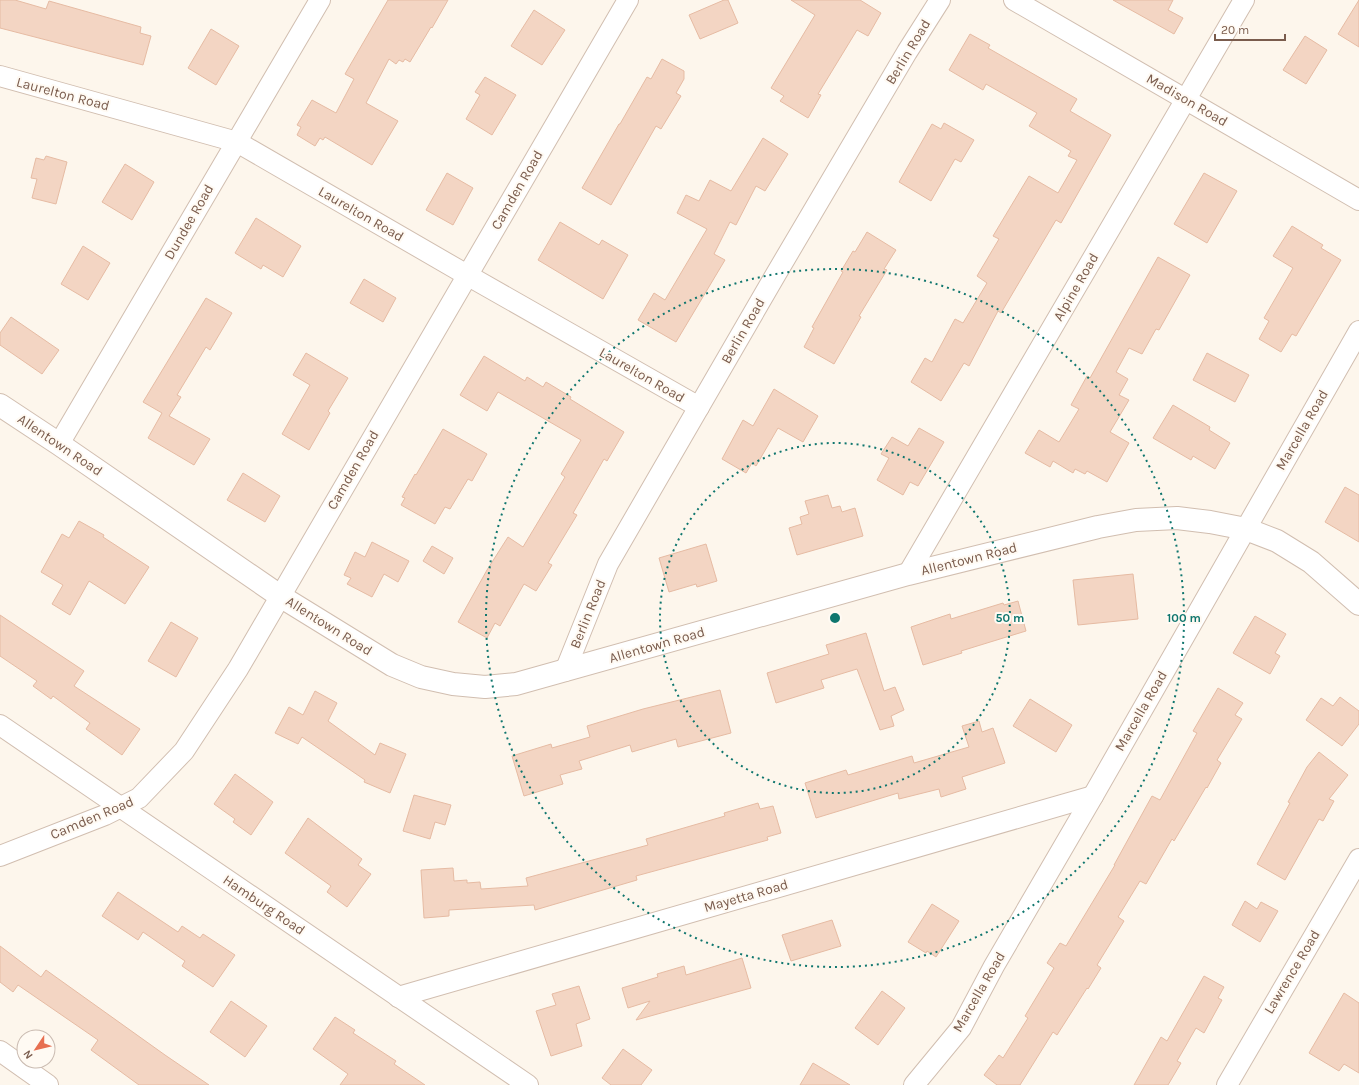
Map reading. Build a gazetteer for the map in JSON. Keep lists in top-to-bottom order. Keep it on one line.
{"streets":{"street":["Berlin Road","Laurelton Road","Madison Road","Camden Road","Dundee Road","Alpine Road","Marcella Road","Allentown Road","Mayetta Road","Hamburg Road","Lawrence Road"]},"crossings":[["Berlin Road","Laurelton Road"],["Berlin Road","Allentown Road"],["Laurelton Road","Camden Road"],["Laurelton Road","Dundee Road"],["Madison Road","Alpine Road"],["Camden Road","Allentown Road"],["Camden Road","Hamburg Road"],["Dundee Road","Allentown Road"],["Alpine Road","Allentown Road"],["Marcella Road","Allentown Road"],["Marcella Road","Mayetta Road"],["Mayetta Road","Hamburg Road"]],"scale_bar":"20 m","north":"bottom left","rings":["50 m","100 m"]}
